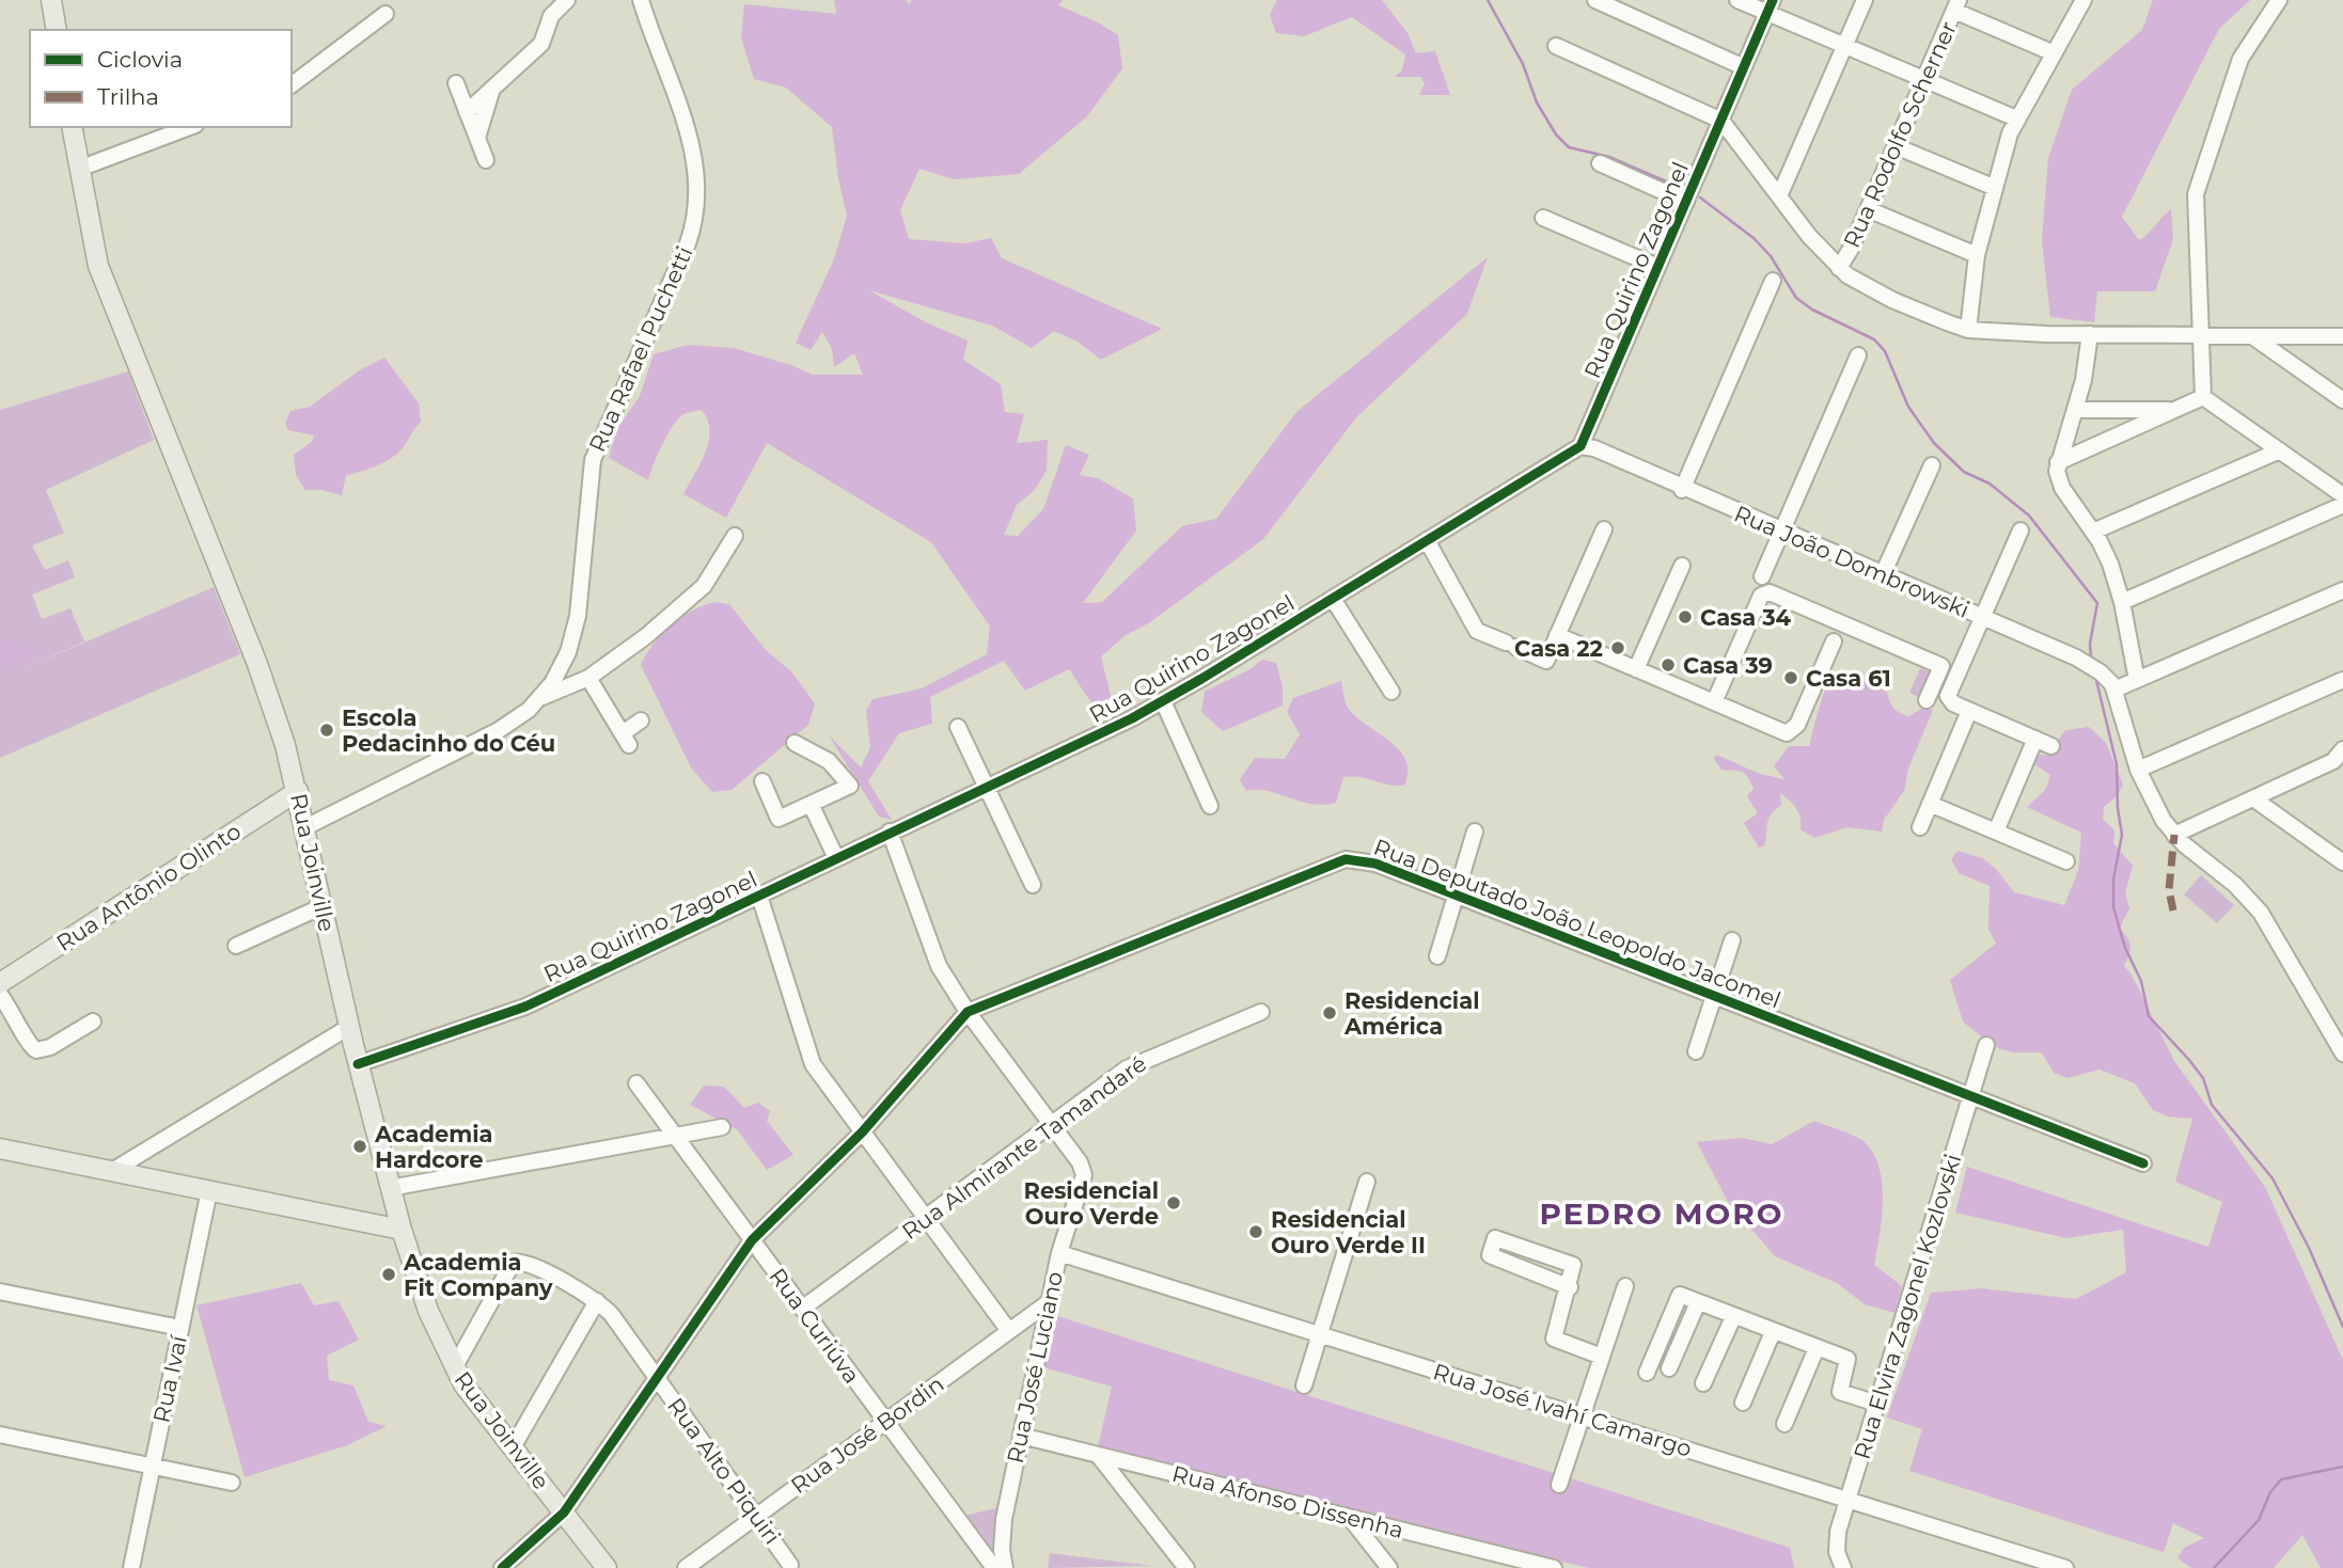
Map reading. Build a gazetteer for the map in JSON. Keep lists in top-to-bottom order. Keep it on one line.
{"streets":{"main road":["Rua Joinville","Rua Antônio Olinto"],"street":["Rua Rodolfo Scherner","Rua Quirino Zagonel","Rua Rafael Puchetti","Rua João Dombrowski","Rua Deputado João Leopoldo Jacomel","Rua Almirante Tamandaré","Rua Elvira Zagonel Kozlovski","Rua Curiúva","Rua José Luciano","Rua Ivaí","Rua José Ivahí Camargo","Rua José Bordin","Rua Alto Piquiri","Rua Afonso Dissenha"]},"crossings":[["Rua Quirino Zagonel","Rua João Dombrowski"],["Rua Quirino Zagonel","Rua Joinville"],["Rua Rafael Puchetti","Rua Joinville"],["Rua Joinville","Rua Antônio Olinto"],["Rua Joinville","Rua Deputado João Leopoldo Jacomel"],["Rua Joinville","Rua Alto Piquiri"],["Rua Deputado João Leopoldo Jacomel","Rua Elvira Zagonel Kozlovski"],["Rua Deputado João Leopoldo Jacomel","Rua Curiúva"],["Rua Deputado João Leopoldo Jacomel","Rua Alto Piquiri"],["Rua Almirante Tamandaré","Rua Curiúva"],["Rua Almirante Tamandaré","Rua José Luciano"],["Rua Elvira Zagonel Kozlovski","Rua José Ivahí Camargo"],["Rua Curiúva","Rua José Bordin"],["Rua José Luciano","Rua José Ivahí Camargo"],["Rua José Luciano","Rua José Bordin"],["Rua José Luciano","Rua Afonso Dissenha"],["Rua José Bordin","Rua Alto Piquiri"]],"districts":["PEDRO MORO"],"places":["Casa 34","Casa 22","Casa 39","Casa 61","Escola Pedacinho do Céu","Residencial América","Academia Hardcore","Residencial Ouro Verde","Residencial Ouro Verde II","Academia Fit Company"],"legend":["Ciclovia","Trilha"]}
